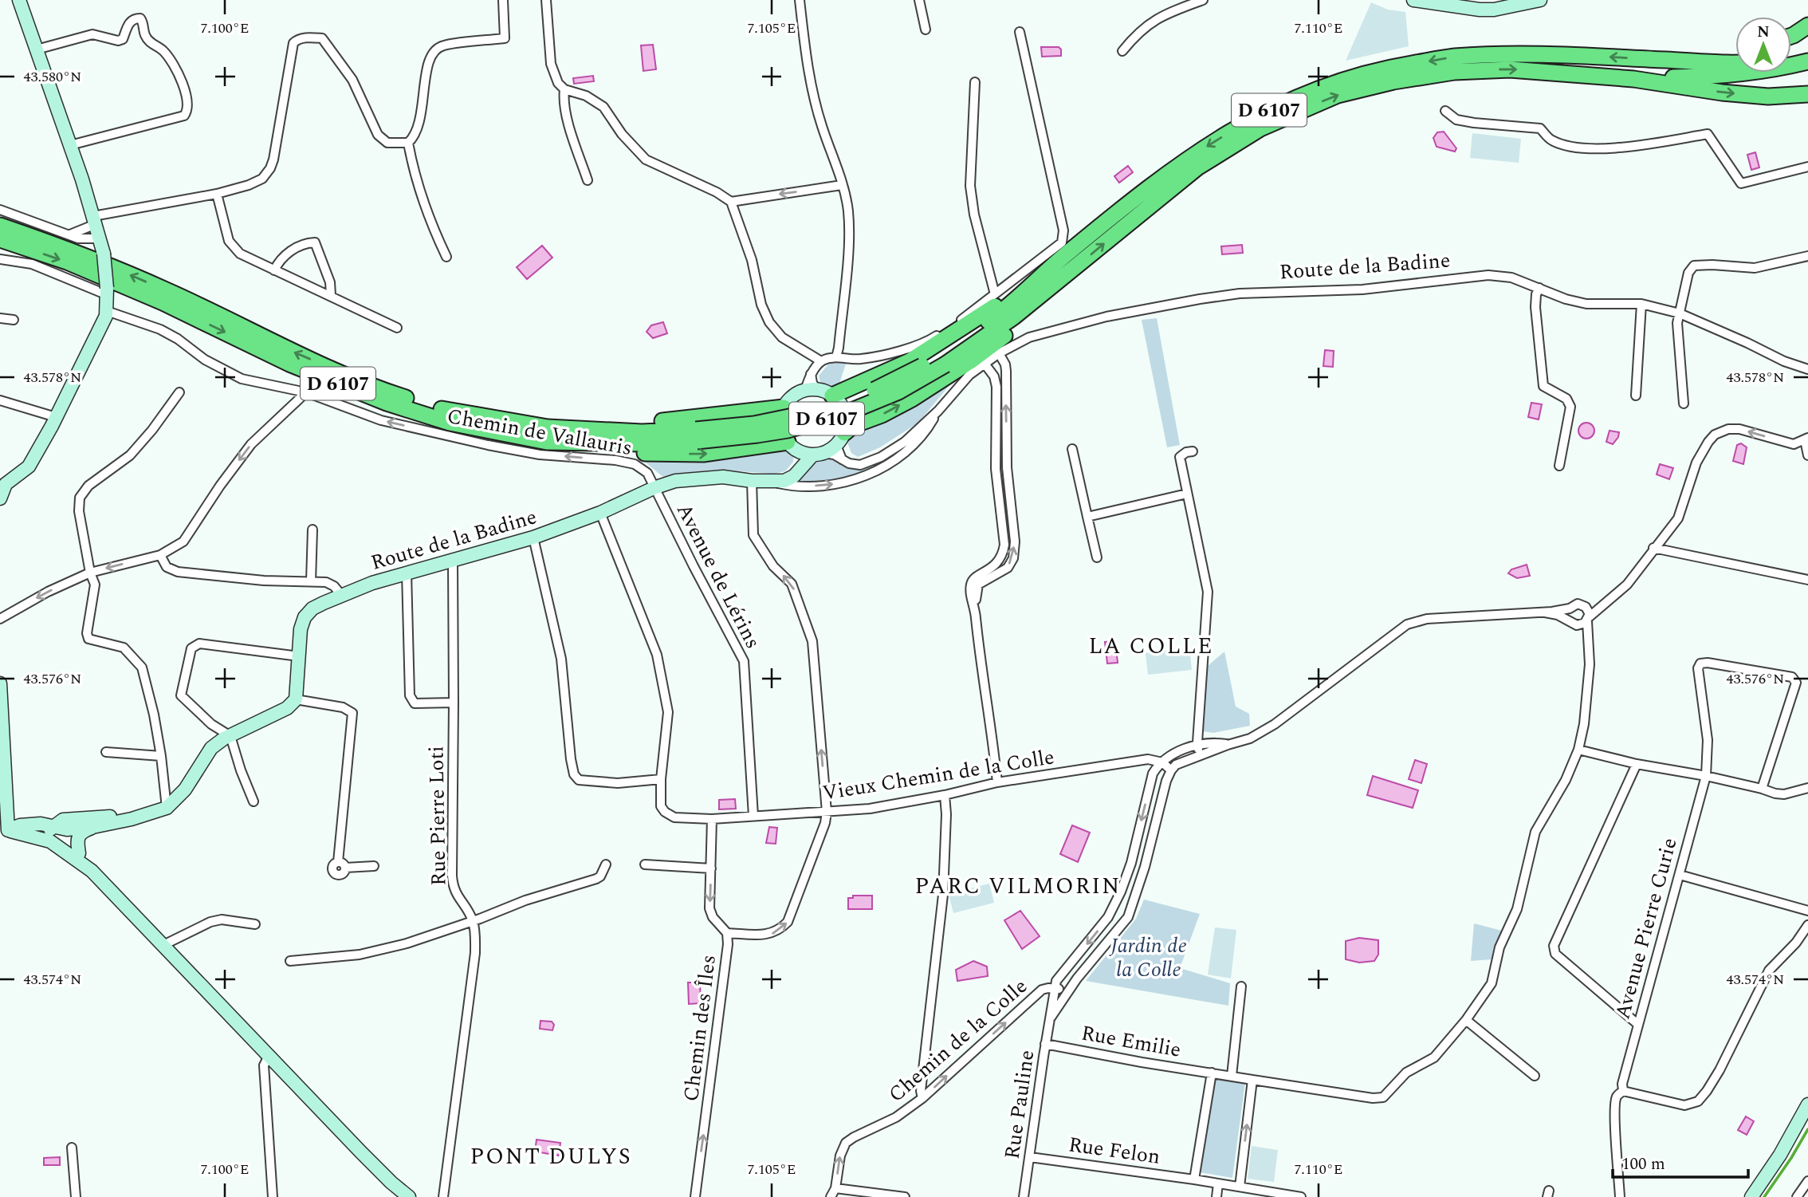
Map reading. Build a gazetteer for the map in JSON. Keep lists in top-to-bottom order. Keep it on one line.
{"streets":{"highway":["D 6107"],"street":["Route de la Badine","Chemin de Vallauris","Avenue de Lérins","Vieux Chemin de la Colle","Rue Pierre Loti","Avenue Pierre Curie","Chemin des Îles","Chemin de la Colle","Rue Emilie","Rue Pauline","Rue Felon"]},"crossings":[["Route de la Badine","Chemin de Vallauris"],["Route de la Badine","Avenue de Lérins"],["Route de la Badine","Rue Pierre Loti"],["Chemin de Vallauris","Avenue de Lérins"],["Avenue de Lérins","Vieux Chemin de la Colle"],["Vieux Chemin de la Colle","Chemin des Îles"],["Vieux Chemin de la Colle","Chemin de la Colle"],["Chemin de la Colle","Rue Pauline"],["Rue Emilie","Rue Pauline"],["Rue Pauline","Rue Felon"]],"one_way":["Chemin de Vallauris"],"districts":["LA COLLE","PARC VILMORIN","PONT DULYS"],"parks":["Jardin de la Colle"],"scale_bar":"100 m","north":"top","coordinates":["7.100°E","7.105°E","7.110°E","43.580°N","43.578°N","43.576°N","43.574°N"]}
